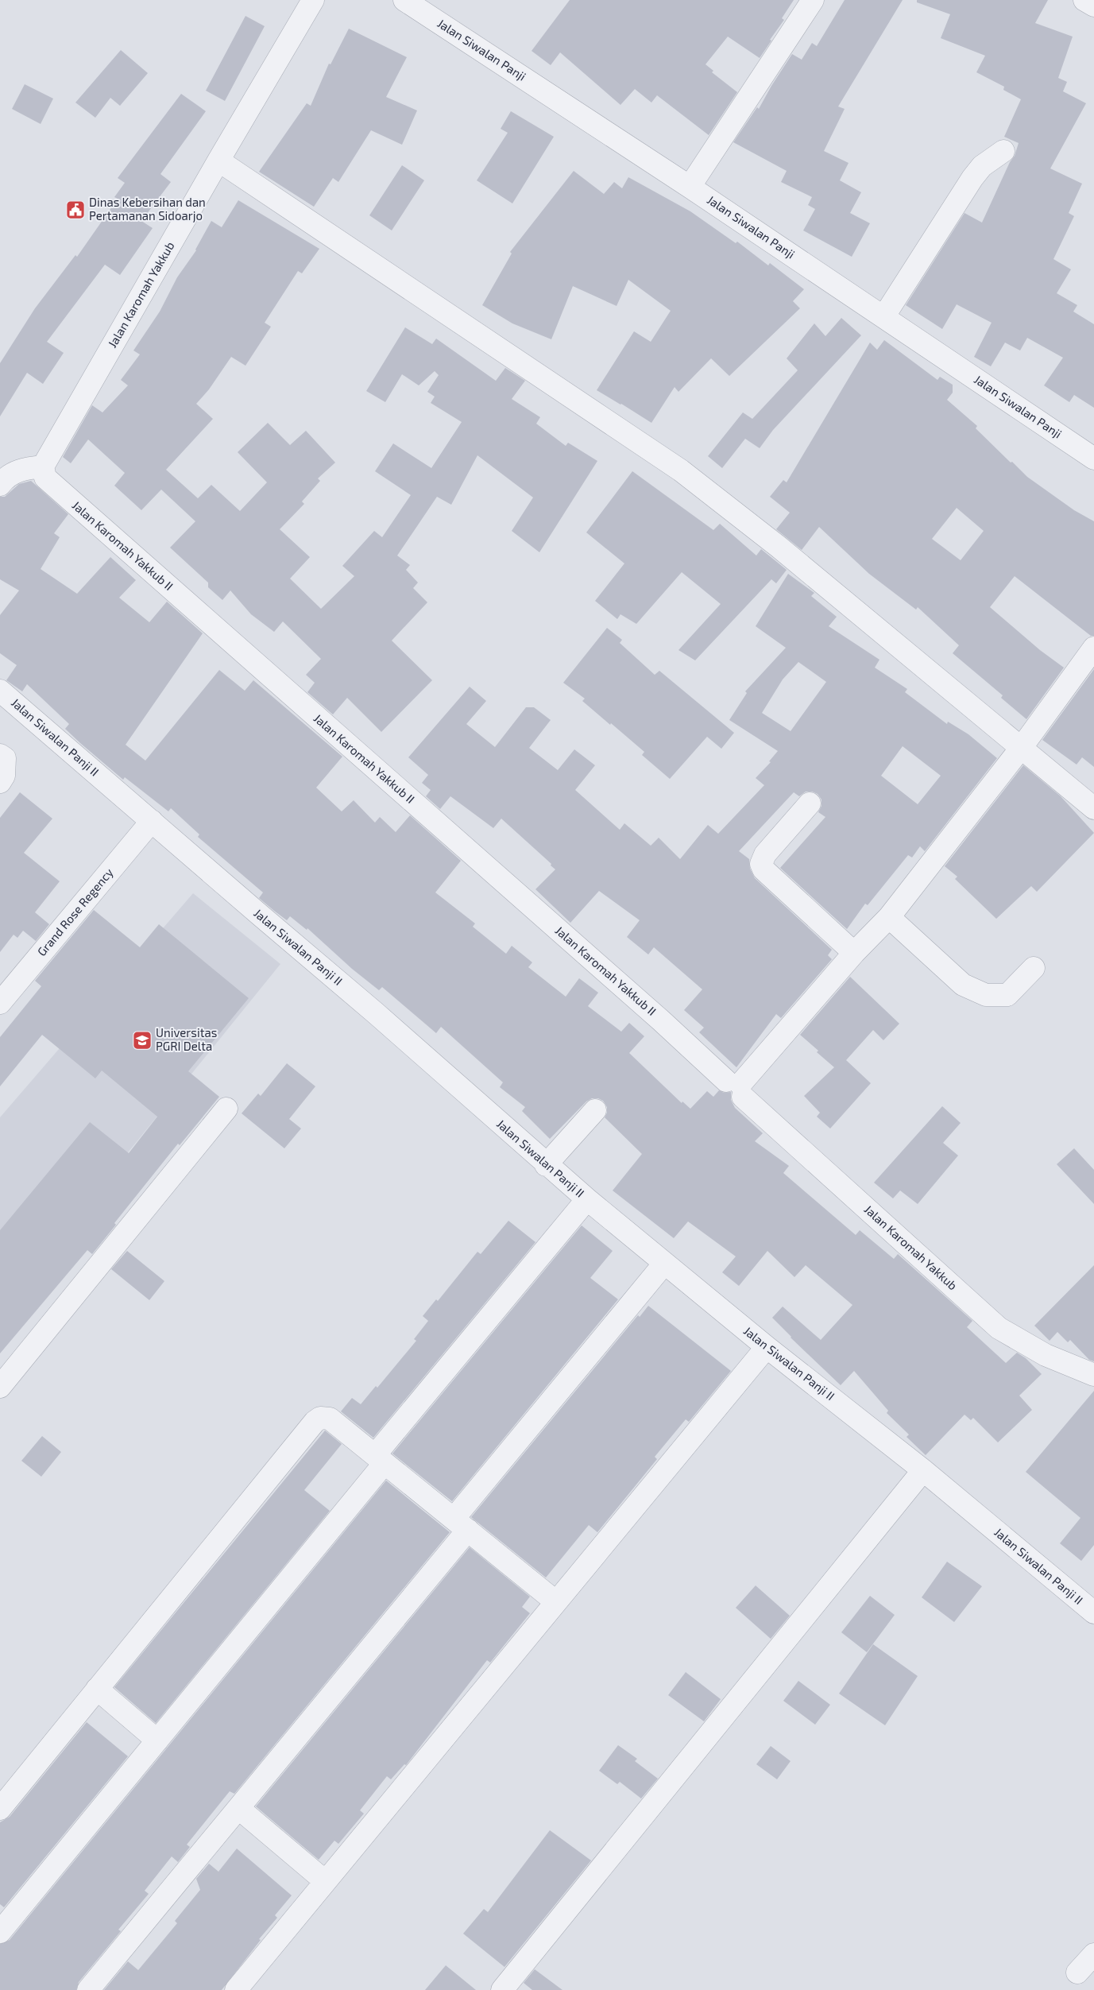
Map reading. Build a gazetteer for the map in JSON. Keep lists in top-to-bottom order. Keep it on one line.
{"streets":{"street":["Jalan Siwalan Panji","Jalan Karomah Yakkub","Jalan Karomah Yakkub II","Jalan Siwalan Panji II","Grand Rose Regency"]},"crossings":[["Jalan Karomah Yakkub","Jalan Karomah Yakkub II"],["Jalan Siwalan Panji II","Grand Rose Regency"]],"places":{"public building":["Dinas Kebersihan dan Pertamanan Sidoarjo"],"school or university":["Universitas PGRI Delta"]}}
